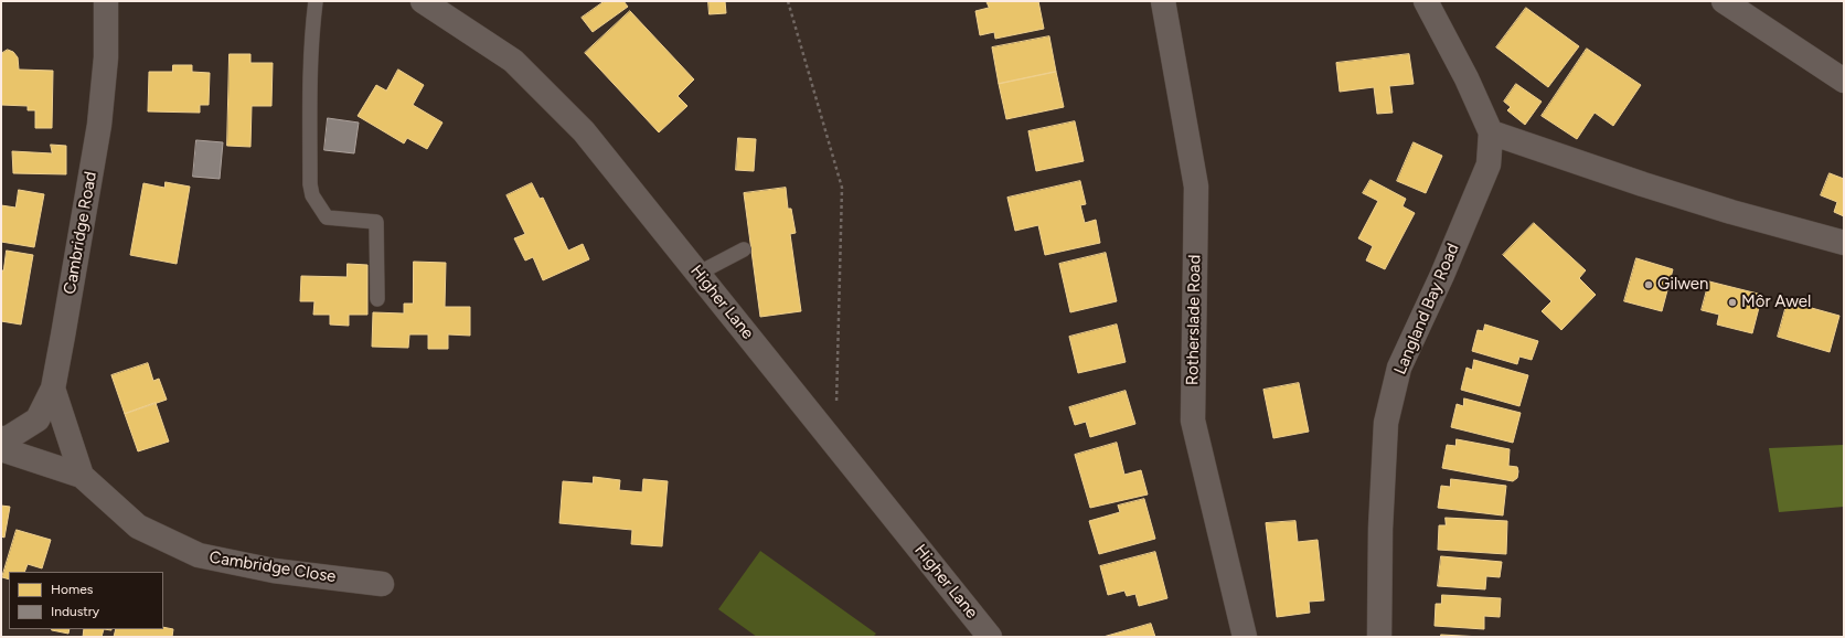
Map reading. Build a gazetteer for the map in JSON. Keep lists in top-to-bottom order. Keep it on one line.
{"streets":{"street":["Cambridge Road","Higher Lane","Langland Bay Road","Rotherslade Road","Cambridge Close"]},"crossings":[["Cambridge Road","Cambridge Close"]],"places":["Gilwen","Môr Awel"],"legend":["Homes","Industry"]}
